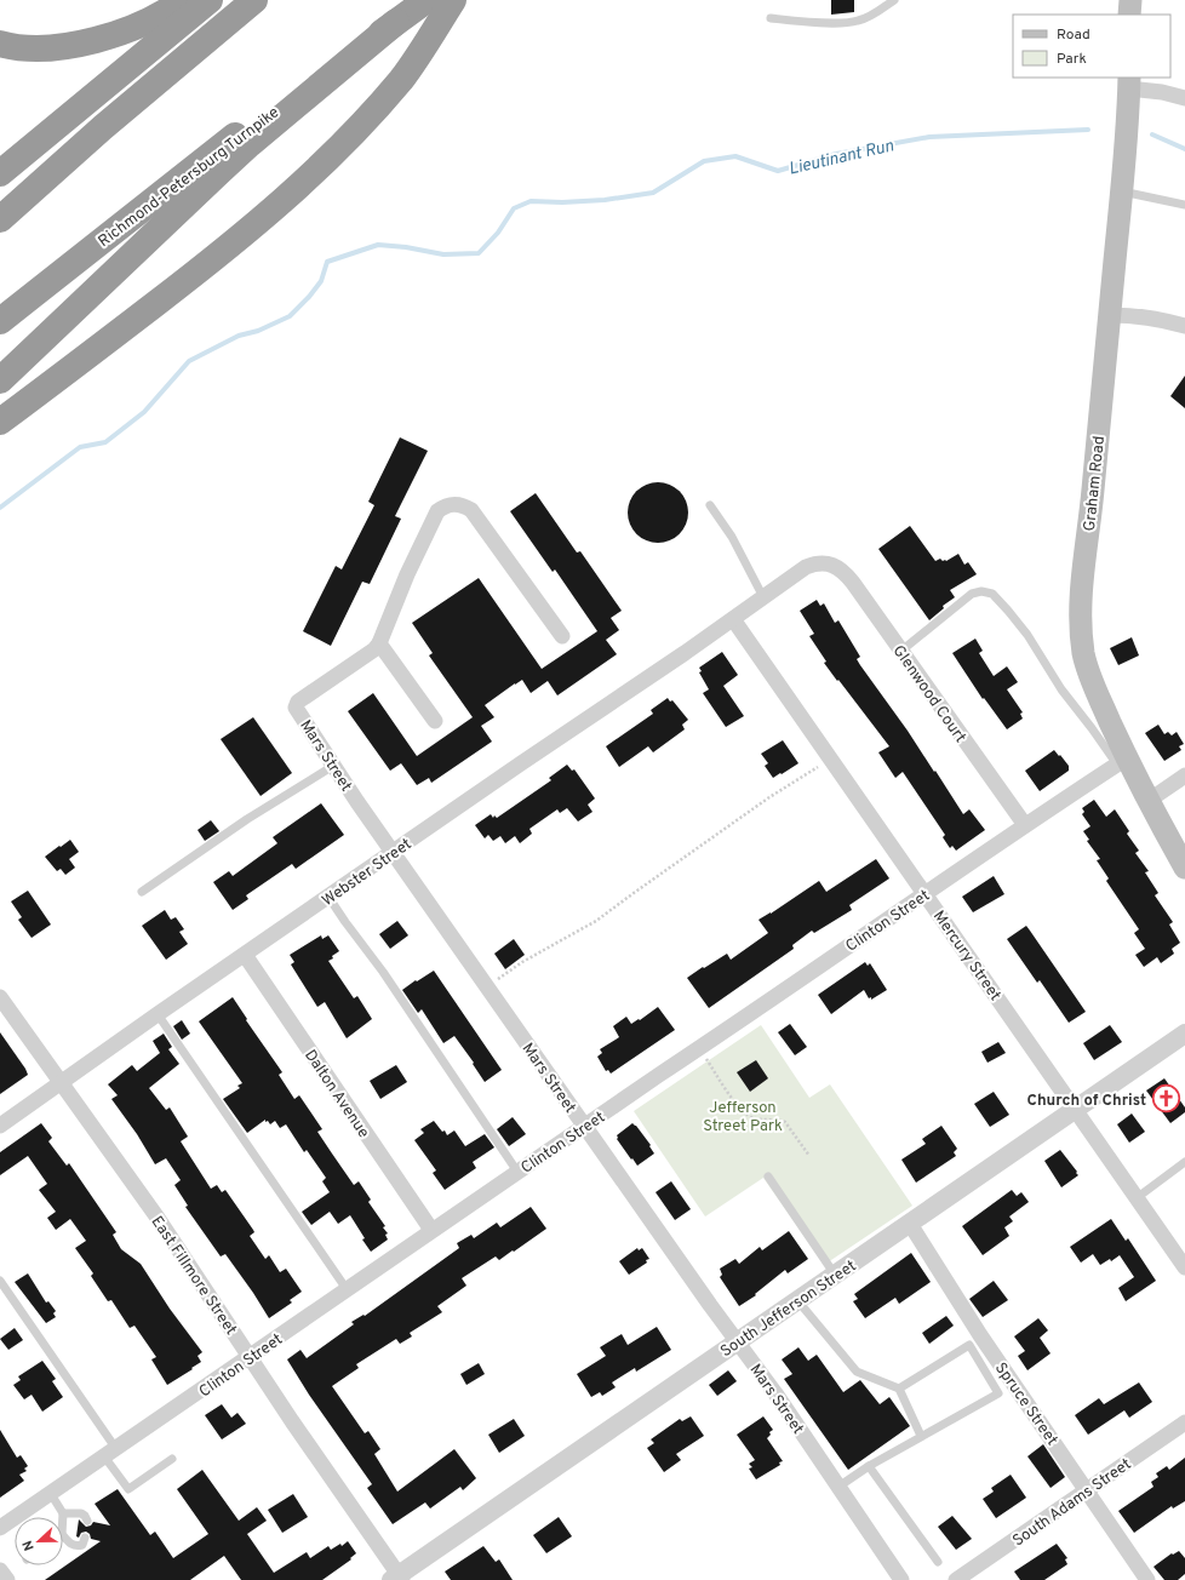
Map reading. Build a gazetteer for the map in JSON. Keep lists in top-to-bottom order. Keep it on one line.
{"streets":{"highway":["Richmond-Petersburg Turnpike"],"main road":["Graham Road"],"street":["Glenwood Court","Mars Street","Webster Street","Clinton Street","Mercury Street","Dalton Avenue","East Fillmore Street","South Jefferson Street","Spruce Street","South Adams Street"]},"crossings":[["Graham Road","Clinton Street"],["Glenwood Court","Webster Street"],["Glenwood Court","Clinton Street"],["Mars Street","Webster Street"],["Mars Street","Clinton Street"],["Mars Street","South Jefferson Street"],["Webster Street","Mercury Street"],["Webster Street","Dalton Avenue"],["Webster Street","East Fillmore Street"],["Clinton Street","Mercury Street"],["Clinton Street","Dalton Avenue"],["Clinton Street","East Fillmore Street"],["Mercury Street","South Jefferson Street"],["East Fillmore Street","South Jefferson Street"],["South Jefferson Street","Spruce Street"],["Spruce Street","South Adams Street"]],"water":["Lieutinant Run"],"parks":["Jefferson Street Park"],"places":{"church":["Church of Christ"]},"legend":["Road","Park"],"north":"left"}
